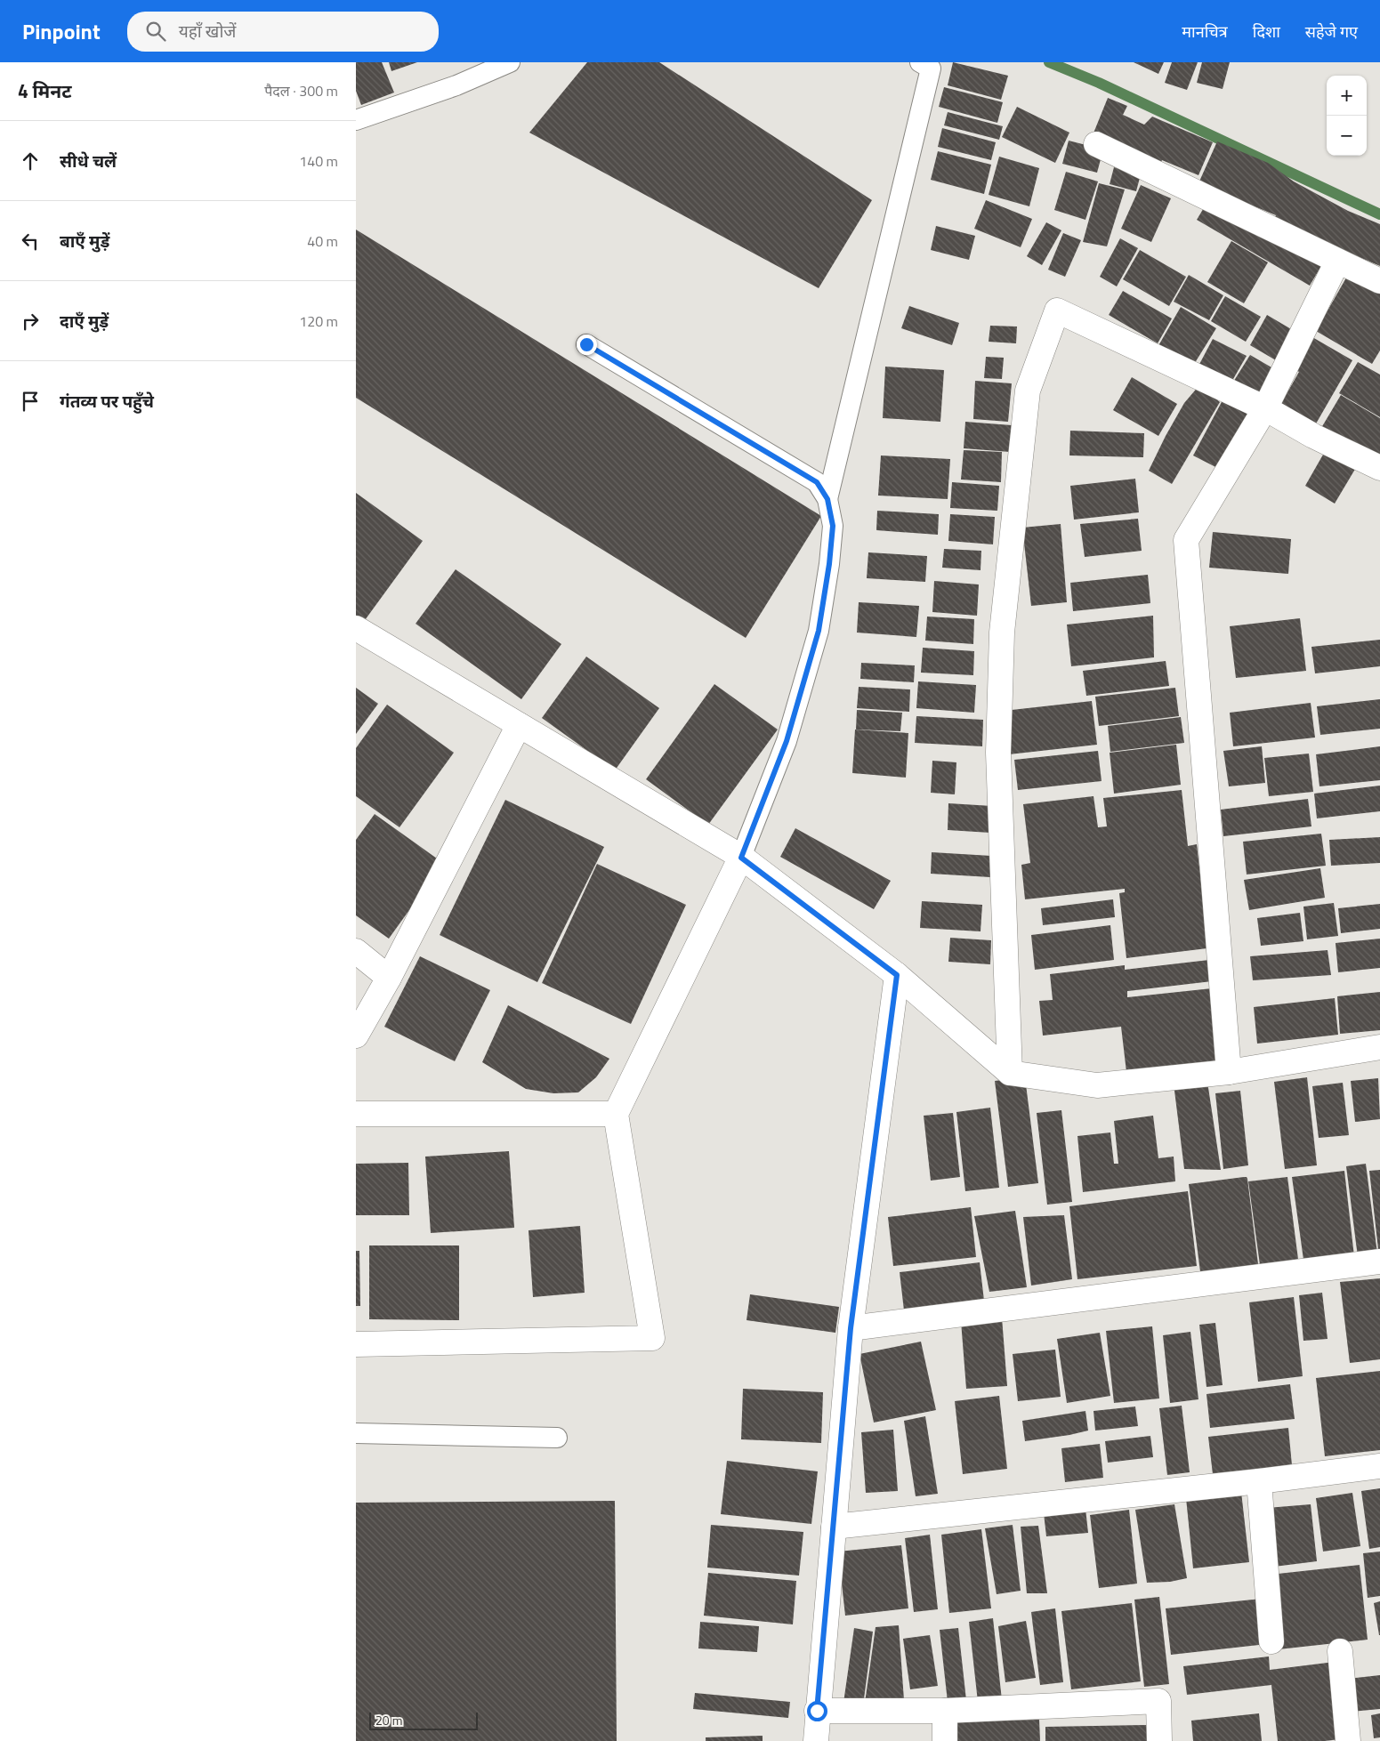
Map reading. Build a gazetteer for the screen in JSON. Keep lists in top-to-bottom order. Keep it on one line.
{"scale_bar":"20 m","page":{"header":"Pinpoint","search":"यहाँ खोजें","nav":["मानचित्र","दिशा","सहेजे गए"],"heading":["4 मिनट","पैदल · 300 m"],"map_buttons":["+","−"],"list":[["सीधे चलें","140 m"],["बाएँ मुड़ें","40 m"],["दाएँ मुड़ें","120 m"],"गंतव्य पर पहुँचे"],"scale":"20 m"}}
